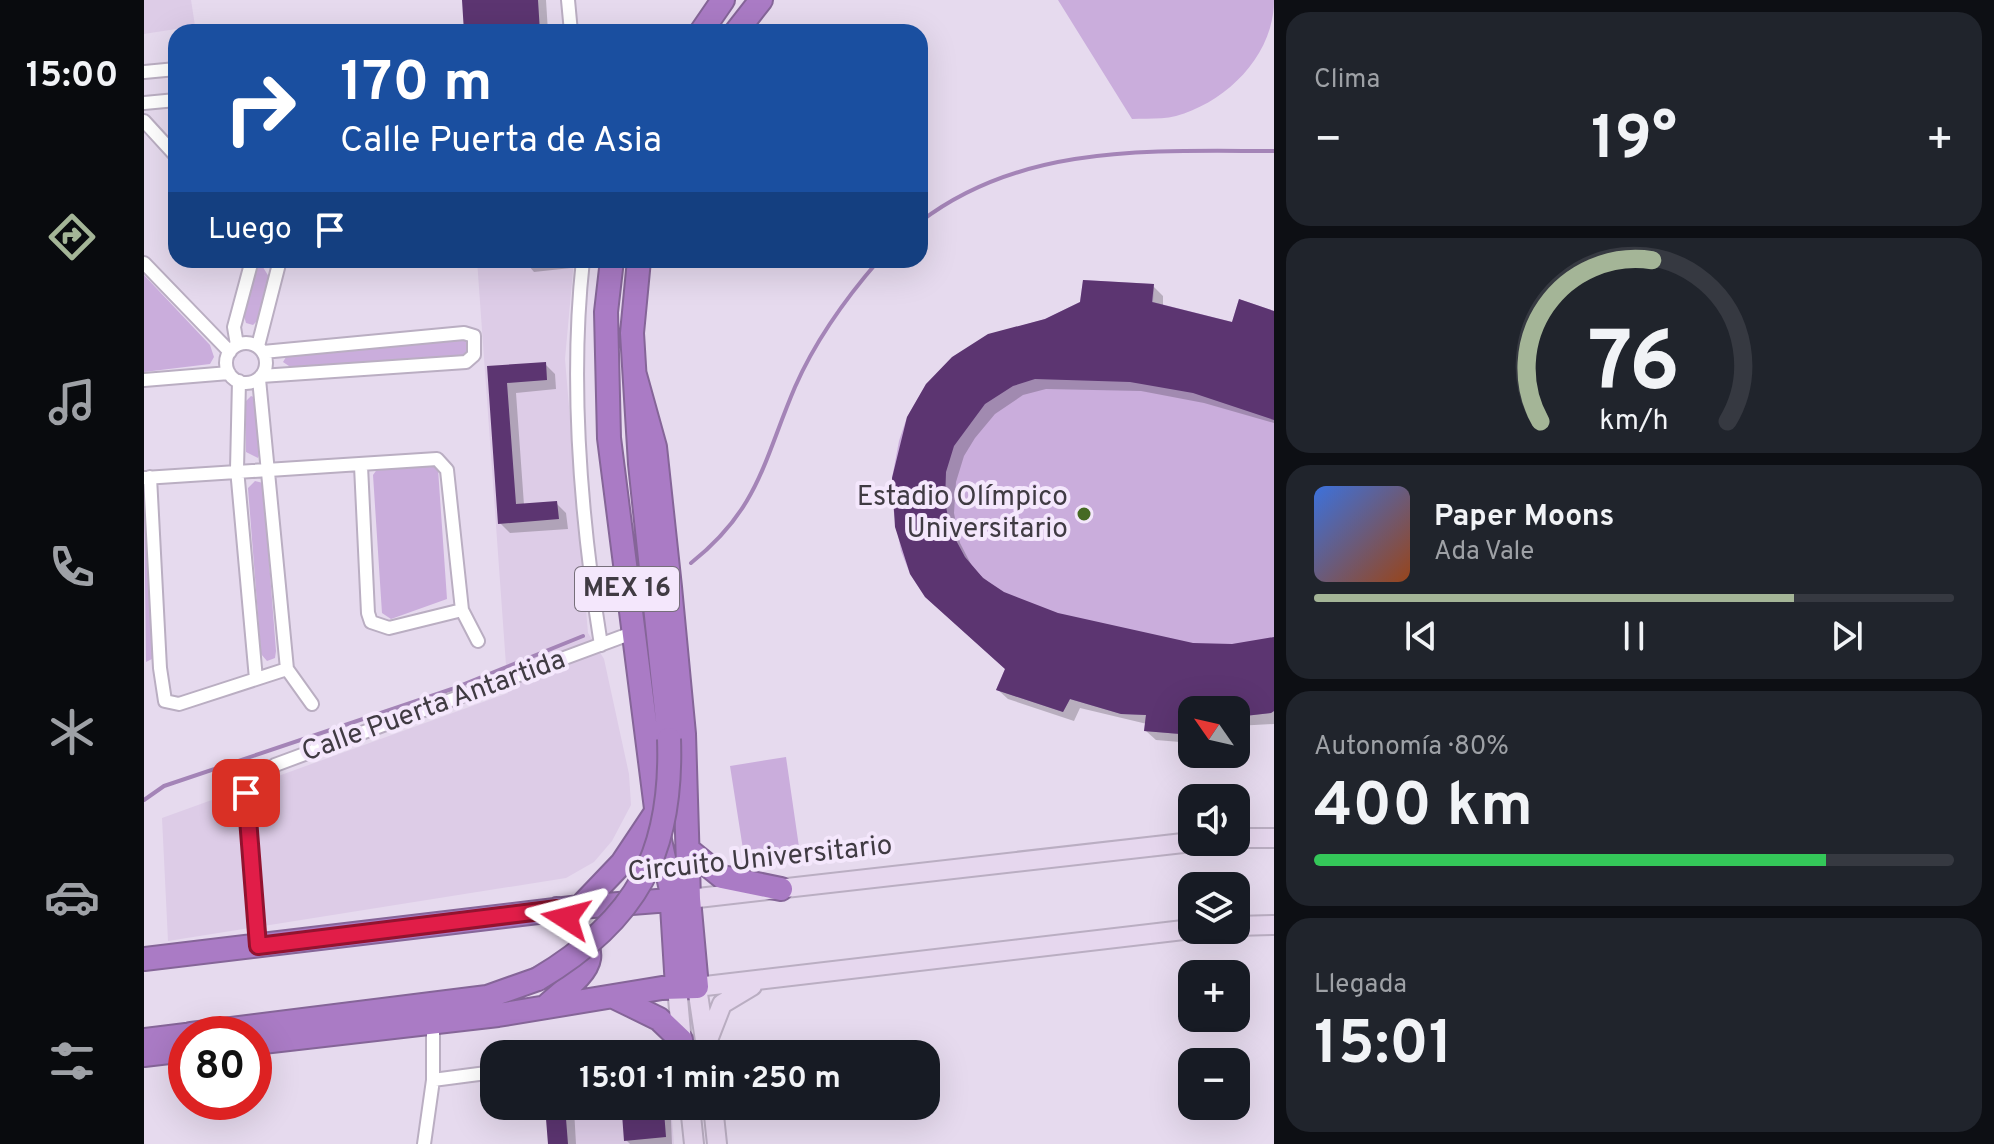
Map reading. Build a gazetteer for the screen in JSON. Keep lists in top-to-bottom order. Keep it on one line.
{"streets":{"highway":["MEX 16","Circuito Universitario"],"street":["Calle Puerta Antartida"]},"crossings":[["MEX 16","Calle Puerta Antartida"],["MEX 16","Circuito Universitario"],["Calle Puerta Antartida","Circuito Universitario"]],"places":["Estadio Olímpico Universitario"],"north":"top left","page":{"tabs":"15:00","tile":["Clima",["Autonomía · 80%","400 km"],["Llegada","15:01"]],"turn":["170 m","Calle Puerta de Asia"],"heat":["−","19°","+"],"then":"Luego","song":["Paper Moons","Ada Vale"],"map_buttons":["+","−"],"limit":"80","trip":"15:01 · 1 min · 250 m","gauge":["76","km/h"]}}
